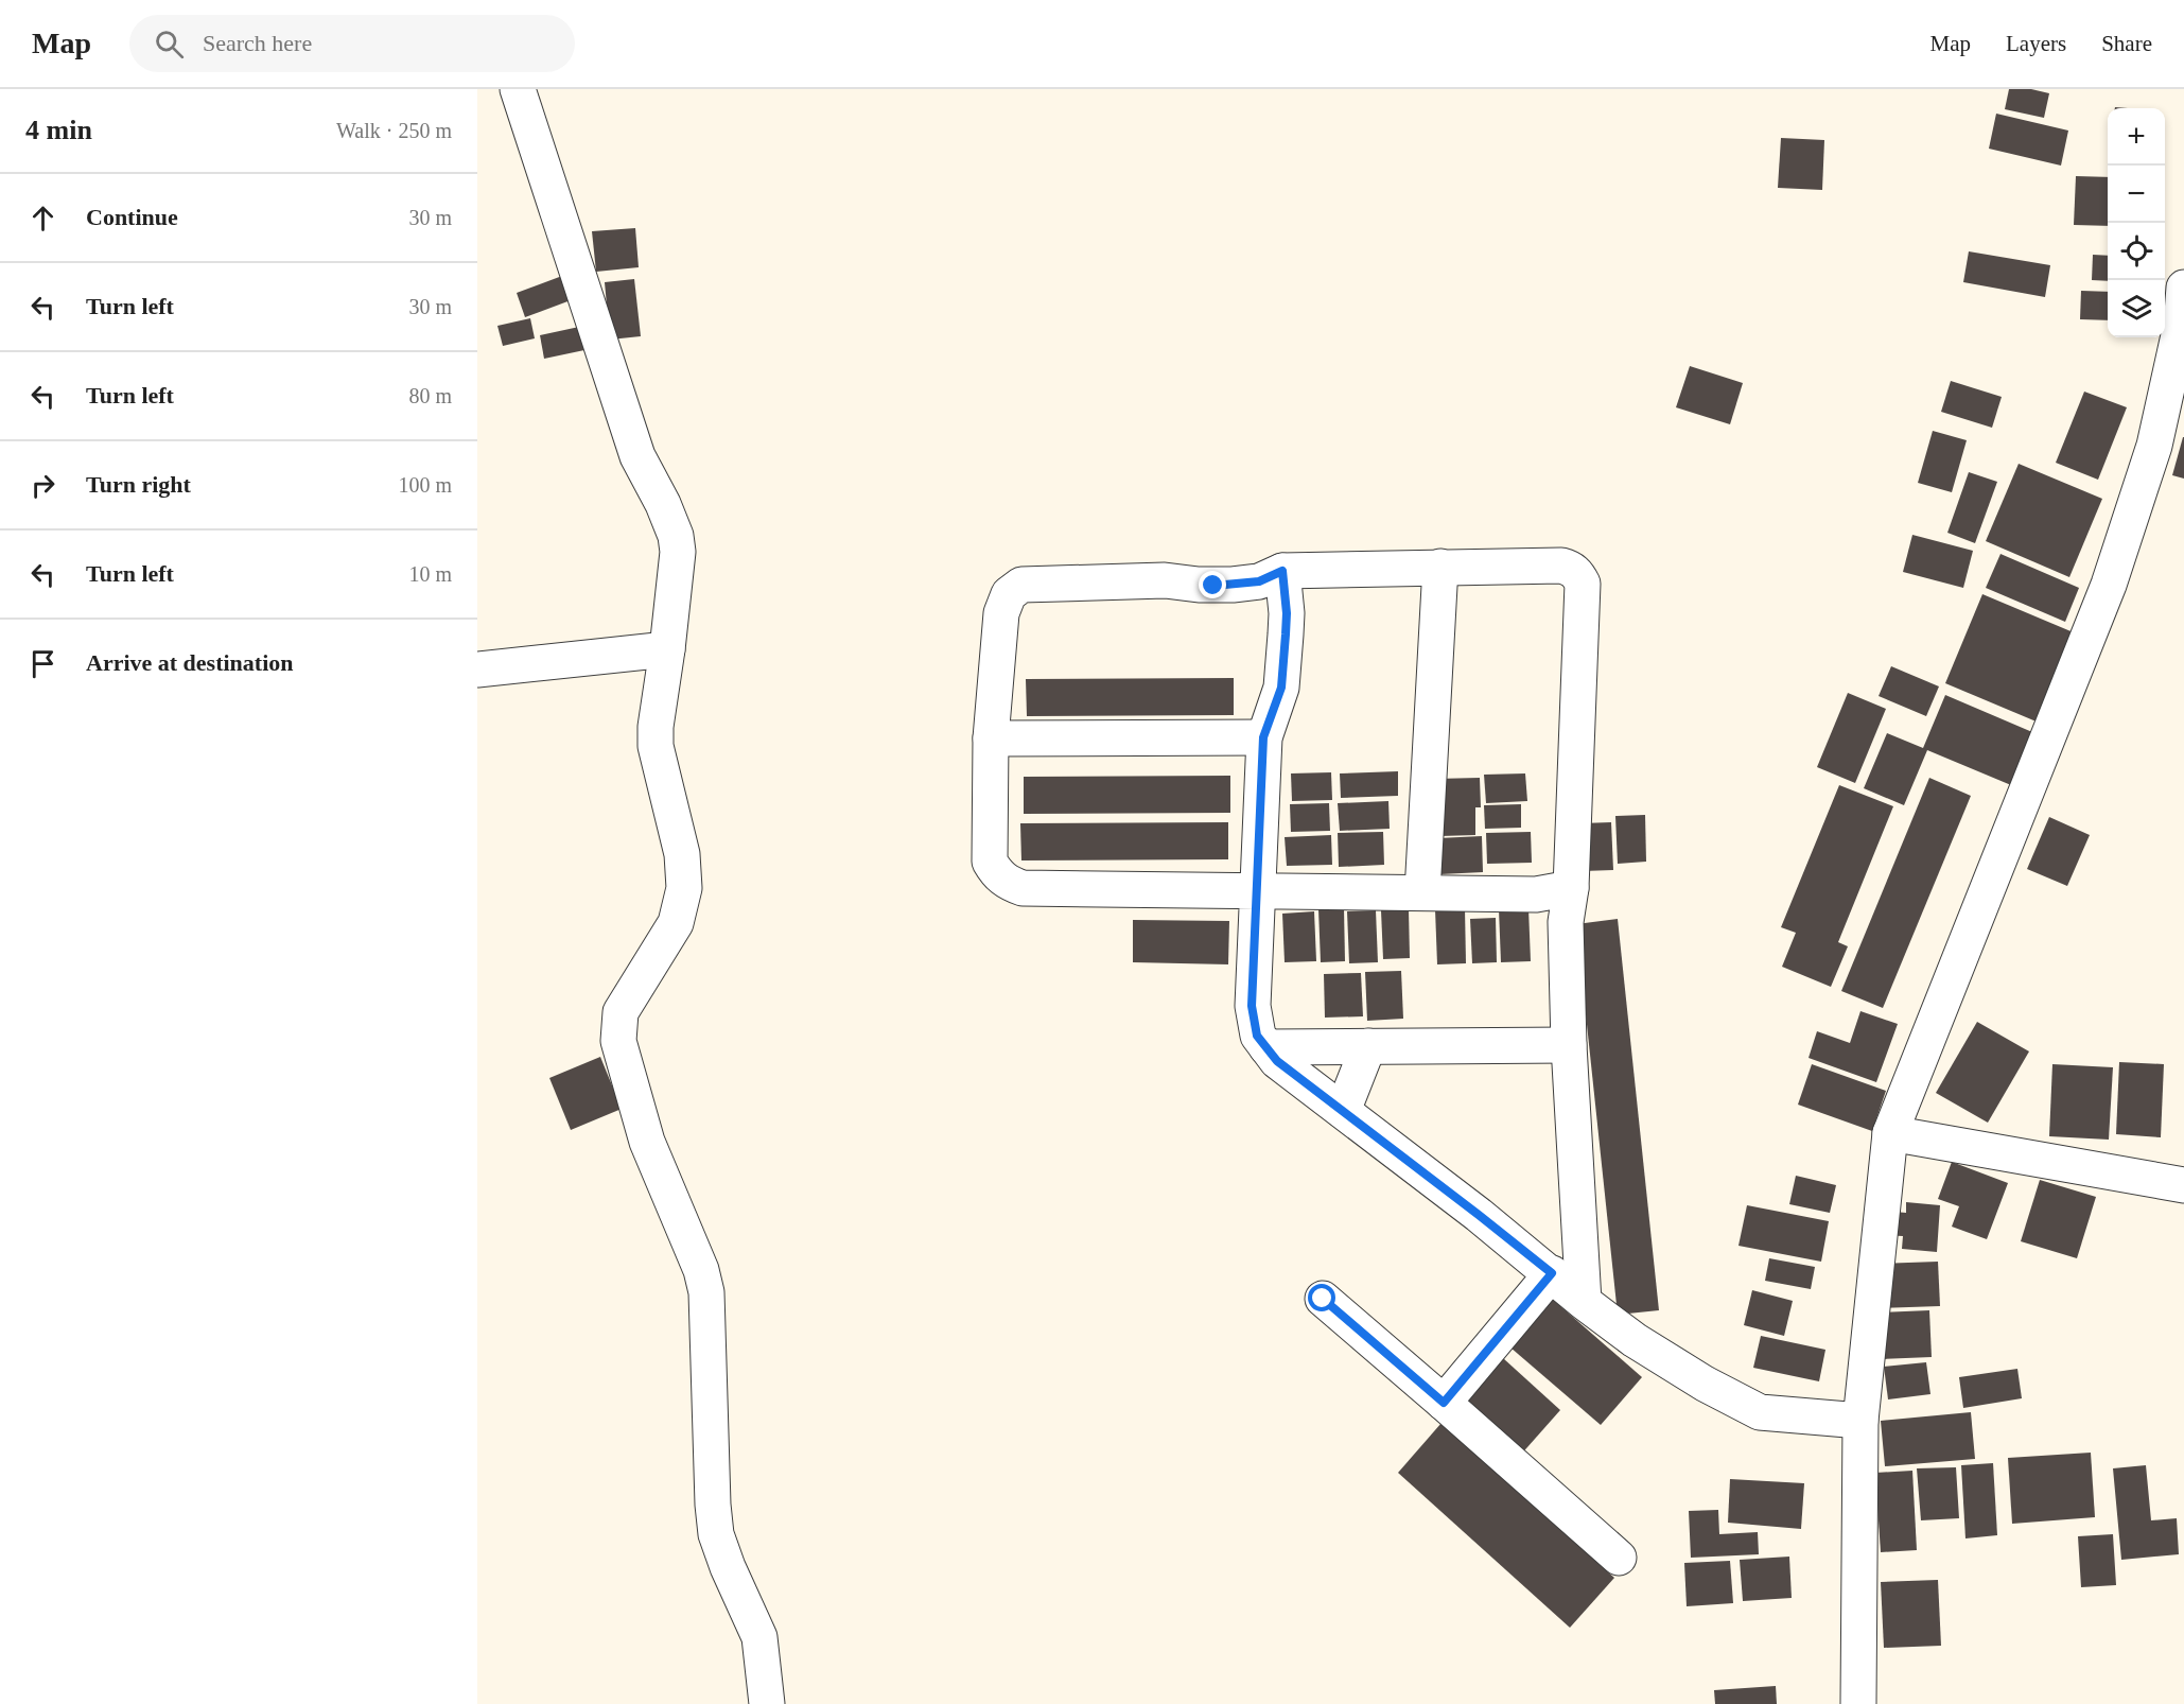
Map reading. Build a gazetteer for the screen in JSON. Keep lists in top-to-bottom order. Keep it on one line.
{"page":{"header":"Map","search":"Search here","nav":["Map","Layers","Share"],"heading":["4 min","Walk · 250 m"],"map_buttons":["+","−"],"list":[["Continue","30 m"],["Turn left","30 m"],["Turn left","80 m"],["Turn right","100 m"],["Turn left","10 m"],"Arrive at destination"]}}
